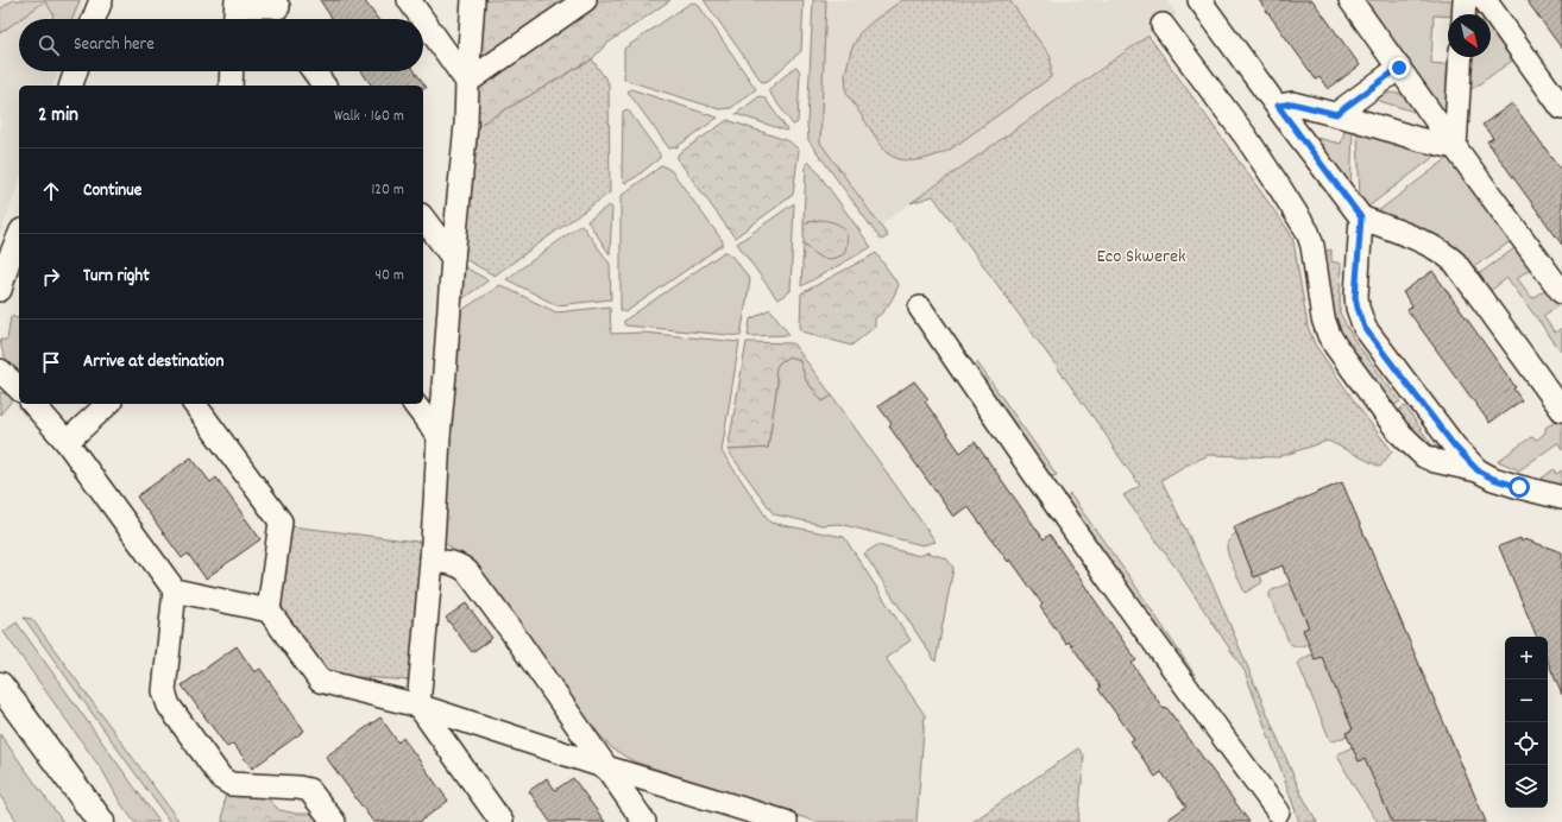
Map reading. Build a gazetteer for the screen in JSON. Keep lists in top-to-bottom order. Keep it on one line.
{"parks":["Eco Skwerek"],"north":"bottom right","page":{"search":"Search here","heading":["2 min","Walk · 160 m"],"list":[["Continue","120 m"],["Turn right","40 m"],"Arrive at destination"],"map_buttons":["+","−"]}}
